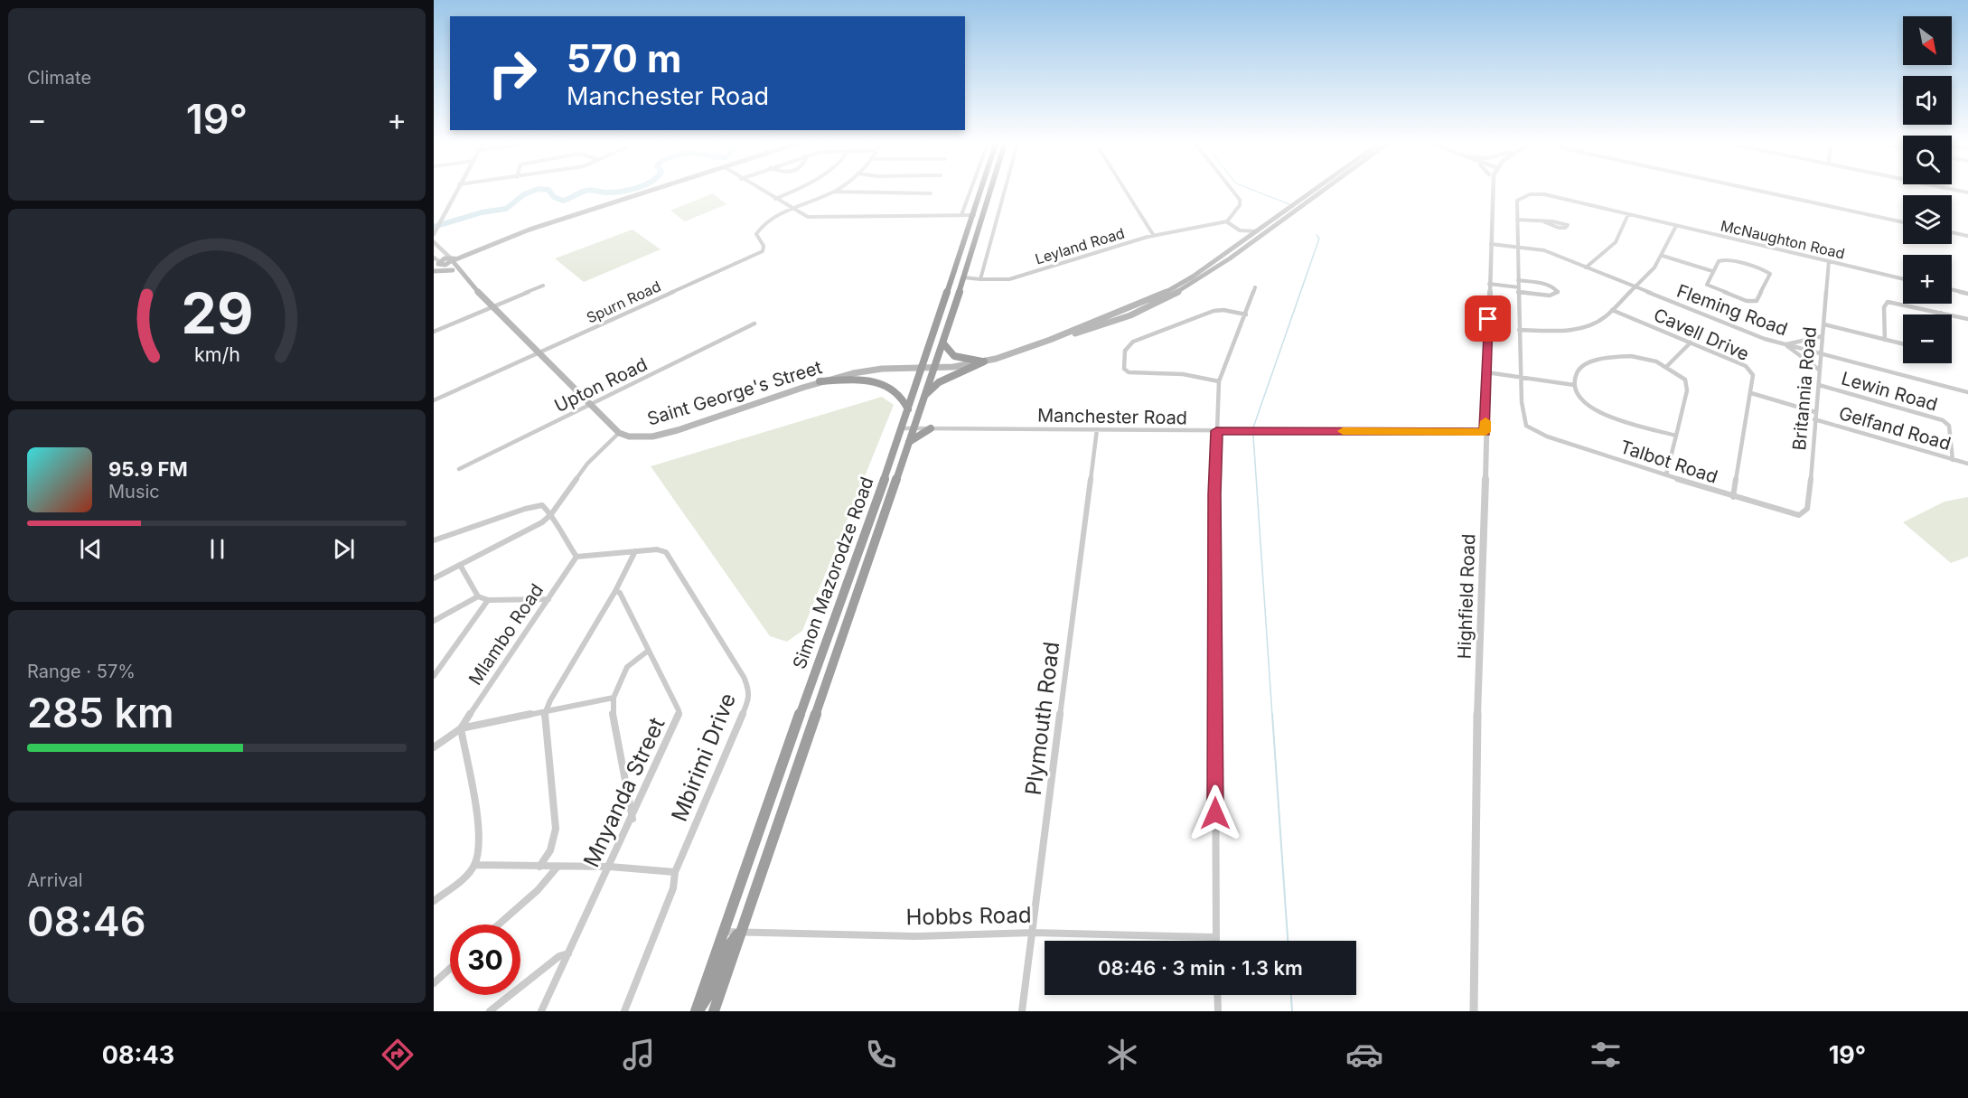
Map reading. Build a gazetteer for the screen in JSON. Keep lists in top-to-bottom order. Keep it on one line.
{"streets":{"highway":["Simon Mazorodze Road"],"main road":["Saint George's Street"],"street":["McNaughton Road","Leyland Road","Spurn Road","Fleming Road","Cavell Drive","Upton Road","Britannia Road","Lewin Road","Manchester Road","Gelfand Road","Talbot Road","Highfield Road","Mlambo Road","Plymouth Road","Mbirimi Drive","Mnyanda Street","Hobbs Road"]},"crossings":[["McNaughton Road","Britannia Road"],["Leyland Road","Simon Mazorodze Road"],["Fleming Road","Britannia Road"],["Fleming Road","Highfield Road"],["Cavell Drive","Talbot Road"],["Britannia Road","Lewin Road"],["Britannia Road","Gelfand Road"],["Britannia Road","Talbot Road"],["Lewin Road","Gelfand Road"],["Saint George's Street","Simon Mazorodze Road"],["Manchester Road","Simon Mazorodze Road"],["Manchester Road","Highfield Road"],["Manchester Road","Plymouth Road"],["Simon Mazorodze Road","Hobbs Road"],["Mlambo Road","Mbirimi Drive"],["Plymouth Road","Hobbs Road"]],"north":"bottom right","page":{"tile":["Climate",["Range · 57%","285 km"],["Arrival","08:46"]],"map_buttons":["+","−"],"turn":["570 m","Manchester Road"],"heat":["−","19°","+"],"song":["95.9 FM","Music"],"limit":"30","trip":"08:46 · 3 min · 1.3 km","tabs":["08:43","19°"],"gauge":["29","km/h"]}}
